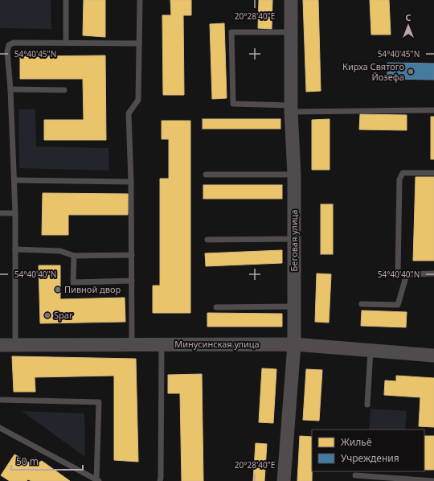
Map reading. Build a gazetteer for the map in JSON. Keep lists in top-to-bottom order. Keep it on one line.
{"streets":{"street":["Беговая улица","Минусинская улица"]},"crossings":[["Беговая улица","Минусинская улица"]],"places":["Кирха Святого Йозефа","Пивной двор","Spar"],"legend":["Жильё","Учреждения"],"scale_bar":"50 m","north":"top","coordinates":["20°28'40\"E","54°40'45\"N","54°40'40\"N"]}
